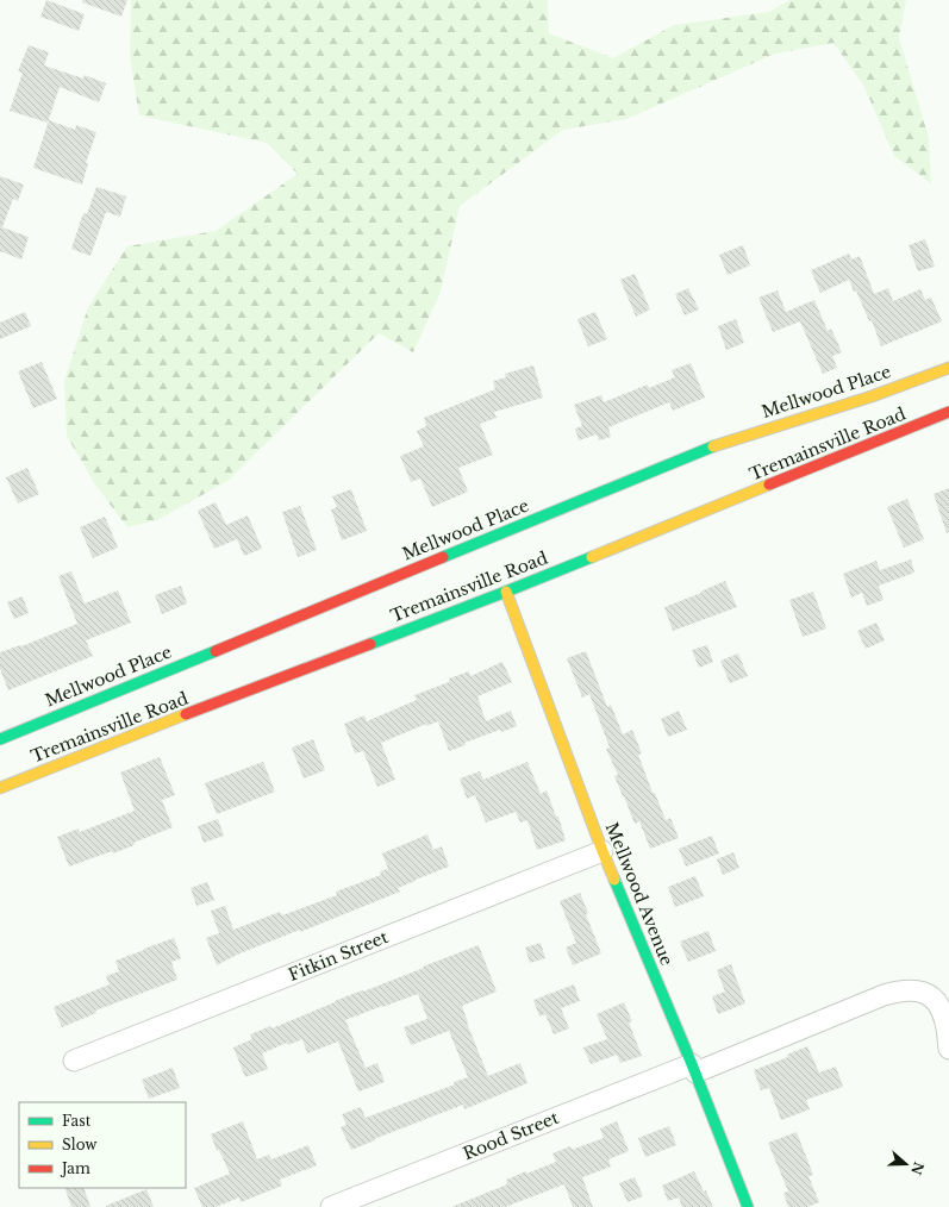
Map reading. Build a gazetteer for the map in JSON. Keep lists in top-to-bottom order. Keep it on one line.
{"streets":{"street":["Mellwood Place","Tremainsville Road","Mellwood Avenue","Fitkin Street","Rood Street"]},"crossings":[["Tremainsville Road","Mellwood Avenue"],["Mellwood Avenue","Fitkin Street"],["Mellwood Avenue","Rood Street"]],"legend":["Fast","Slow","Jam"],"north":"right"}
